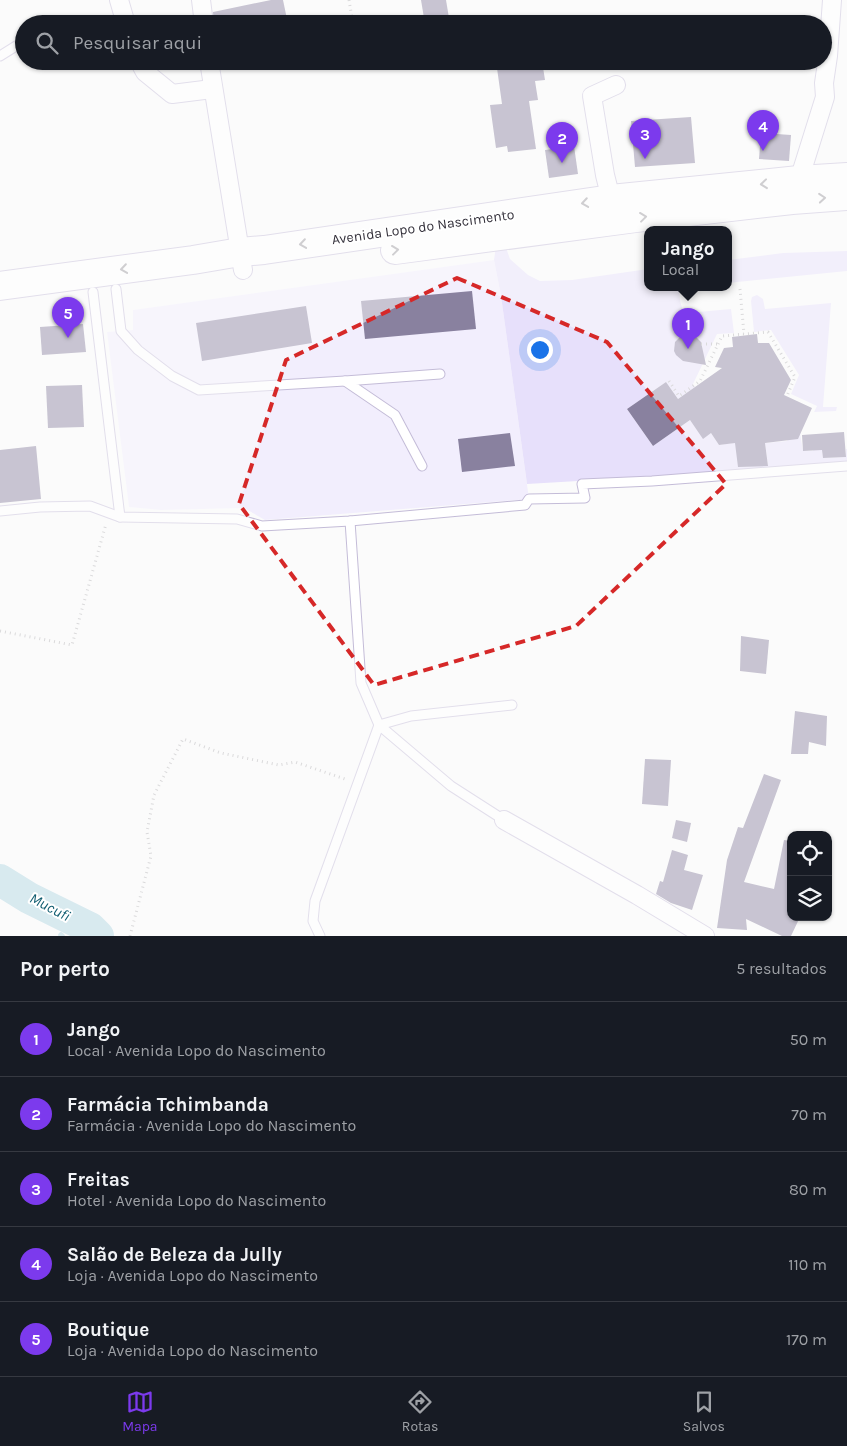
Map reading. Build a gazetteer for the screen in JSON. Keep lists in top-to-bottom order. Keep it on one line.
{"streets":{"main road":["Avenida Lopo do Nascimento"]},"water":["Mucufi"],"page":{"search":"Pesquisar aqui","pins":["4","3","2","5","1"],"popup":["Jango","Local"],"heading":["Por perto","5 resultados"],"list":[{"mark":"1","name":"Jango","note":"Local · Avenida Lopo do Nascimento","value":"50 m"},{"mark":"2","name":"Farmácia Tchimbanda","note":"Farmácia · Avenida Lopo do Nascimento","value":"70 m"},{"mark":"3","name":"Freitas","note":"Hotel · Avenida Lopo do Nascimento","value":"80 m"},{"mark":"4","name":"Salão de Beleza da Jully","note":"Loja · Avenida Lopo do Nascimento","value":"110 m"},{"mark":"5","name":"Boutique","note":"Loja · Avenida Lopo do Nascimento","value":"170 m"}],"nav":["Mapa","Rotas","Salvos"]}}
